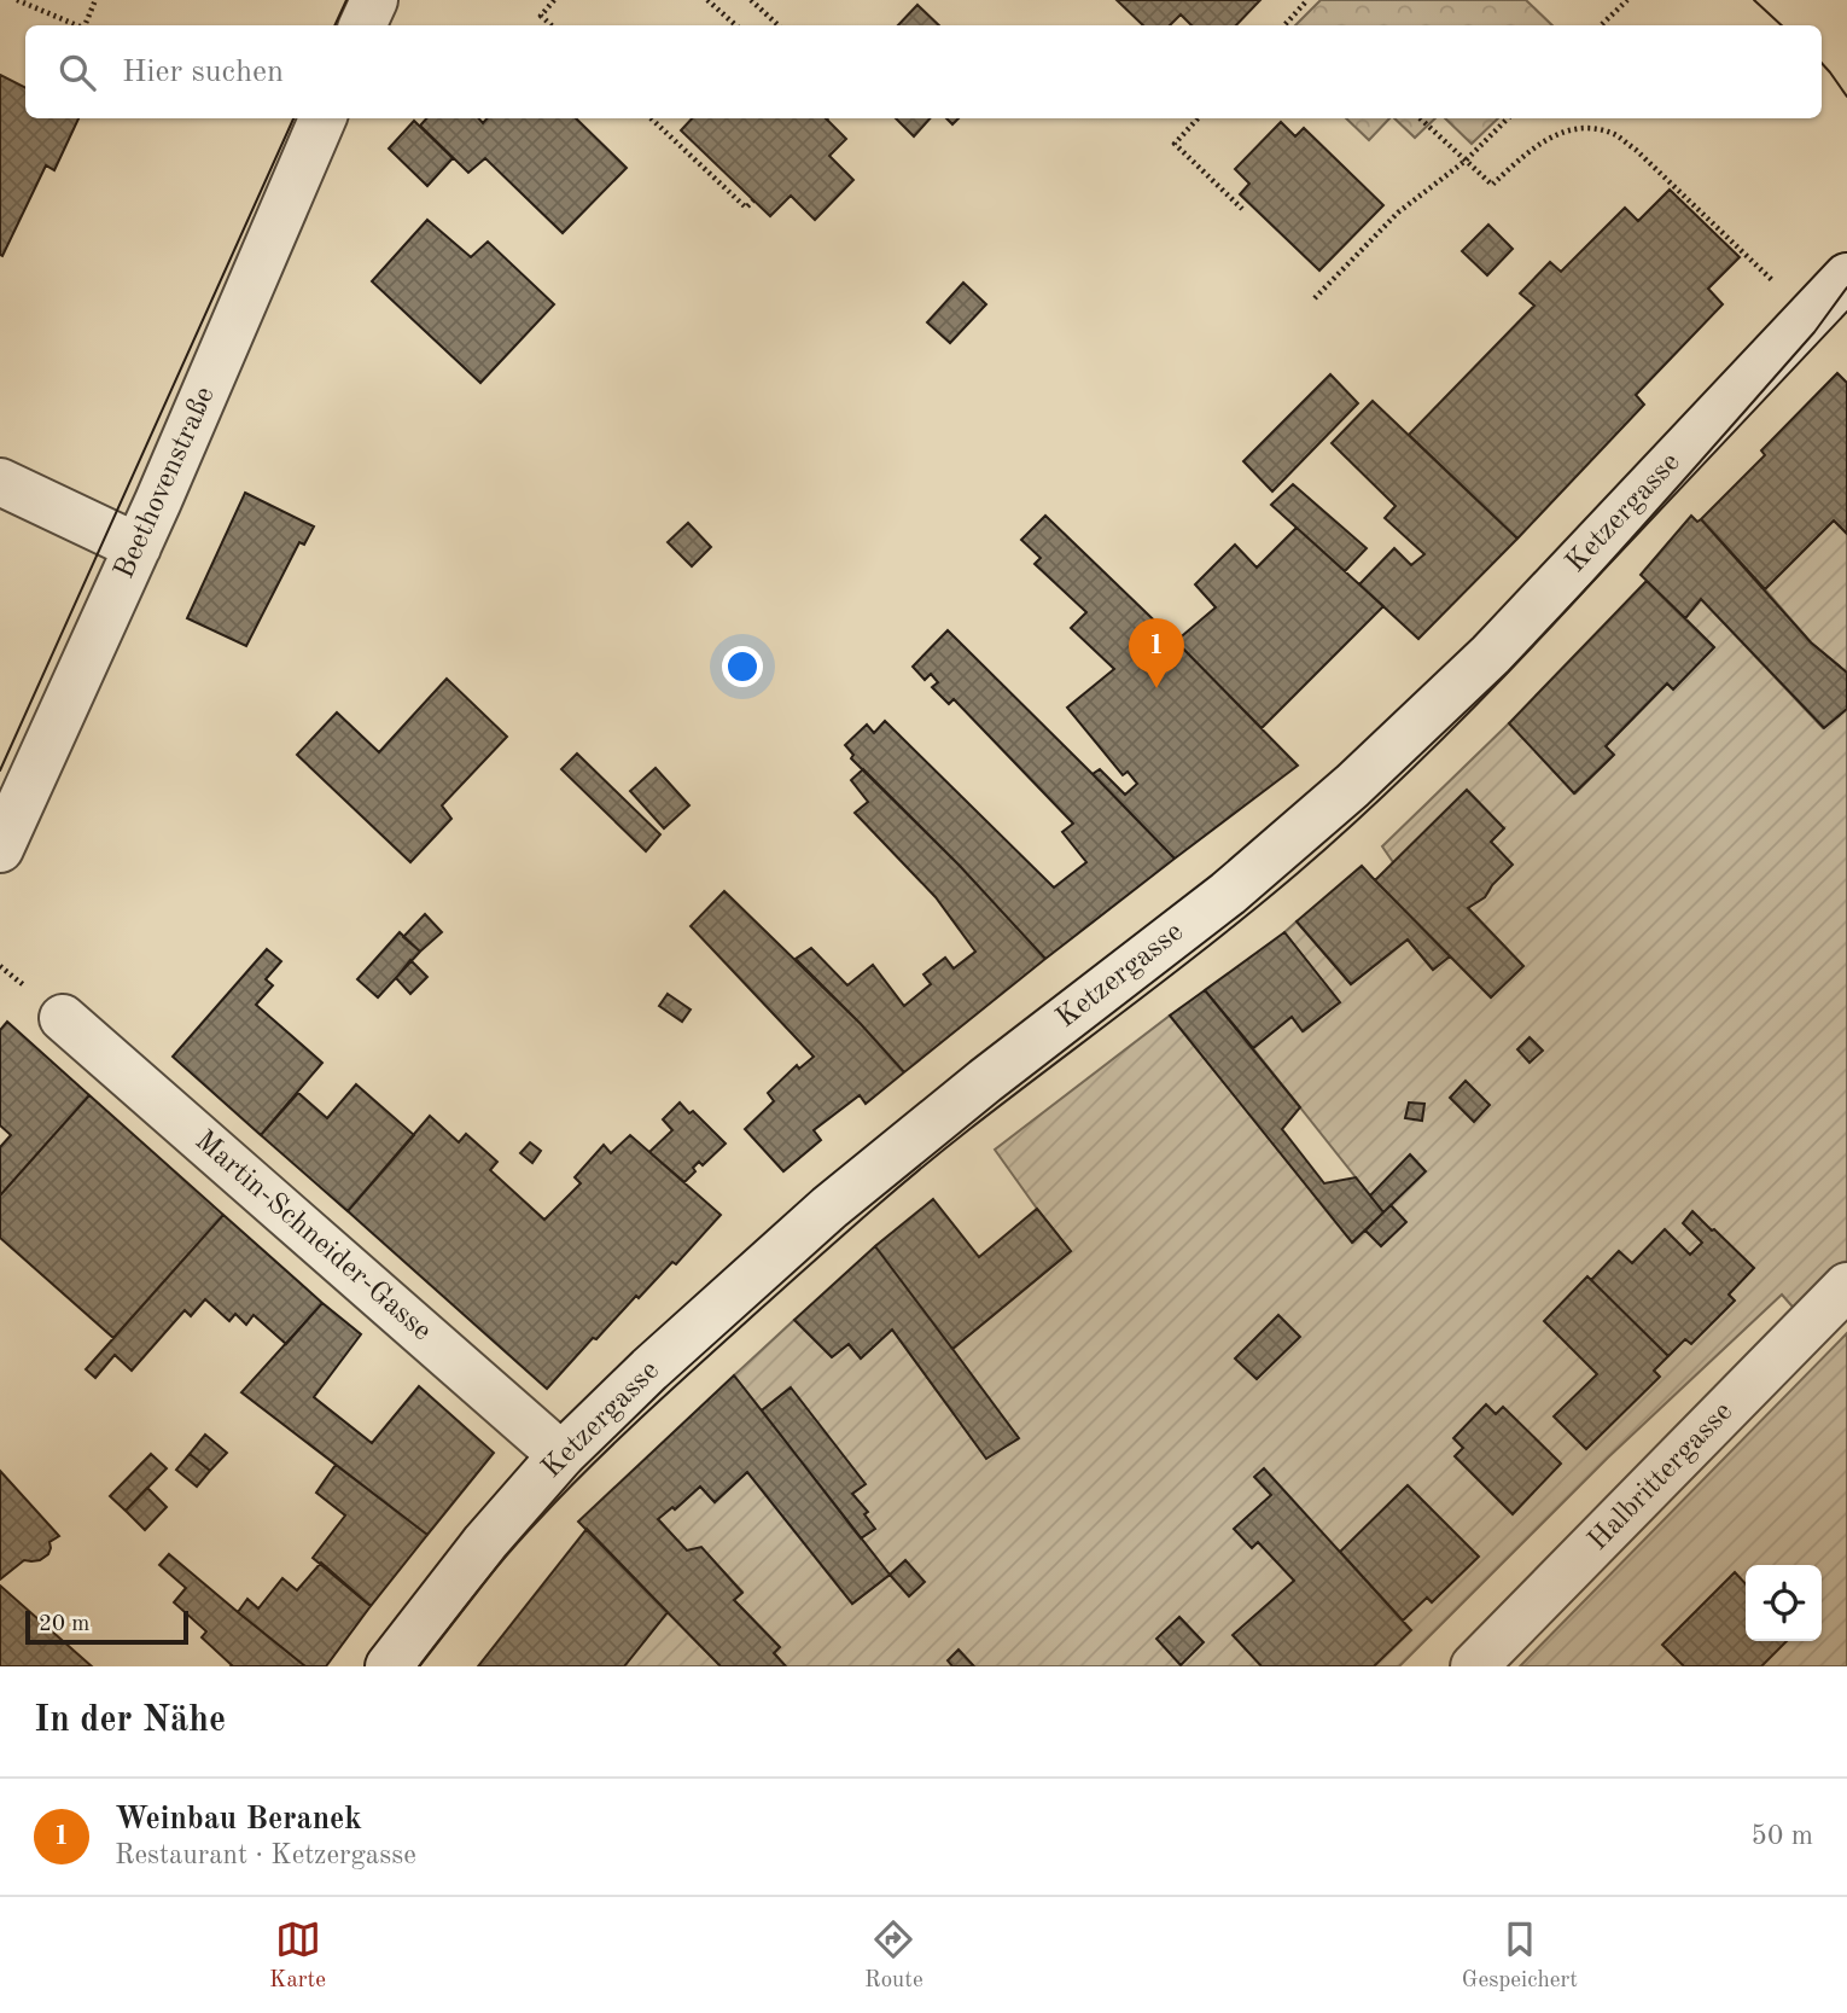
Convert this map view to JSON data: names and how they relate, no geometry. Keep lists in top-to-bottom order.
{
  "streets": {
    "street": [
      "Beethovenstraße",
      "Ketzergasse",
      "Martin-Schneider-Gasse",
      "Halbrittergasse"
    ]
  },
  "crossings": [
    ["Ketzergasse", "Martin-Schneider-Gasse"]
  ],
  "scale_bar": "20 m",
  "page": {
    "search": "Hier suchen",
    "pins": "1",
    "scale": "20 m",
    "heading": "In der Nähe",
    "list": [
      {
        "mark": "1",
        "name": "Weinbau Beranek",
        "note": "Restaurant · Ketzergasse",
        "value": "50 m"
      }
    ],
    "nav": ["Karte", "Route", "Gespeichert"]
  }
}
